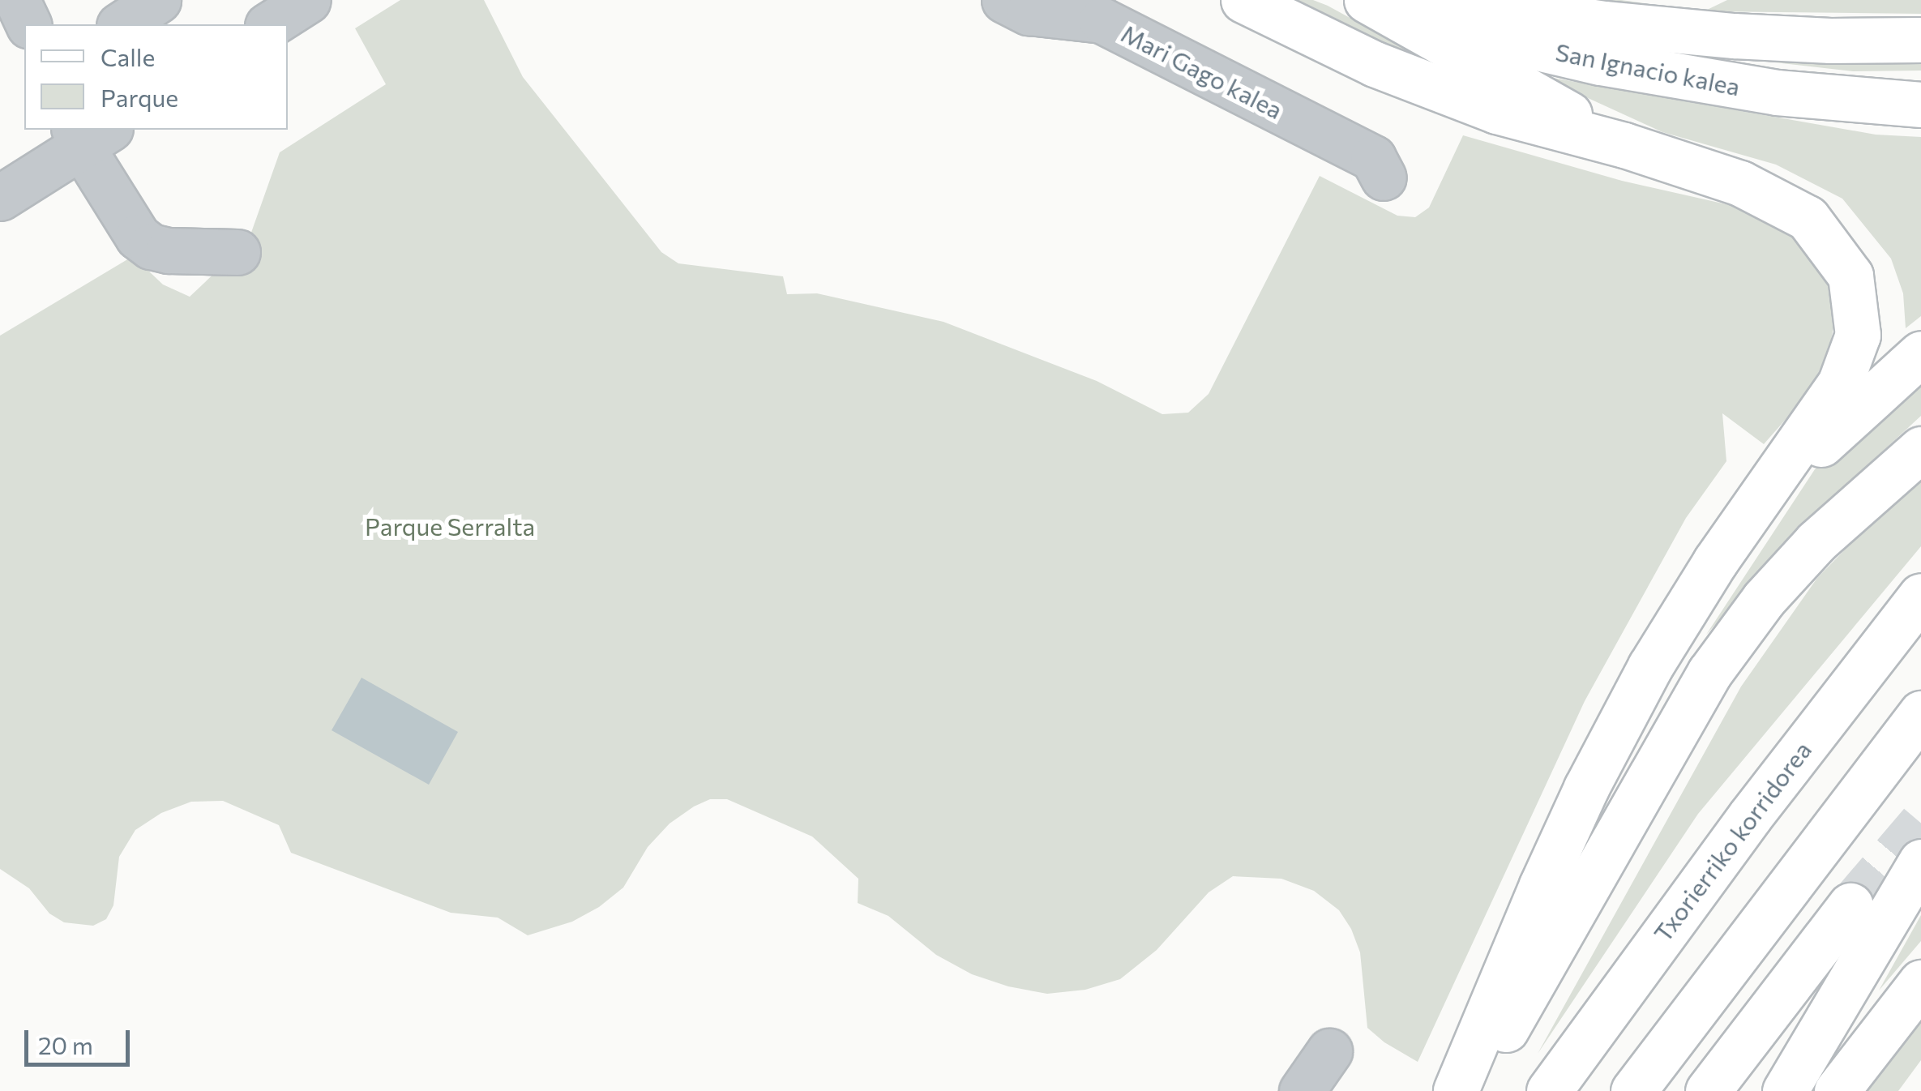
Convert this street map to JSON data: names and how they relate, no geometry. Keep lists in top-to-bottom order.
{
  "streets": {
    "main road": ["San Ignacio kalea", "Txorierriko korridorea"],
    "street": ["Mari Gago kalea"]
  },
  "parks": ["Parque Serralta"],
  "legend": ["Calle", "Parque"],
  "scale_bar": "20 m"
}
